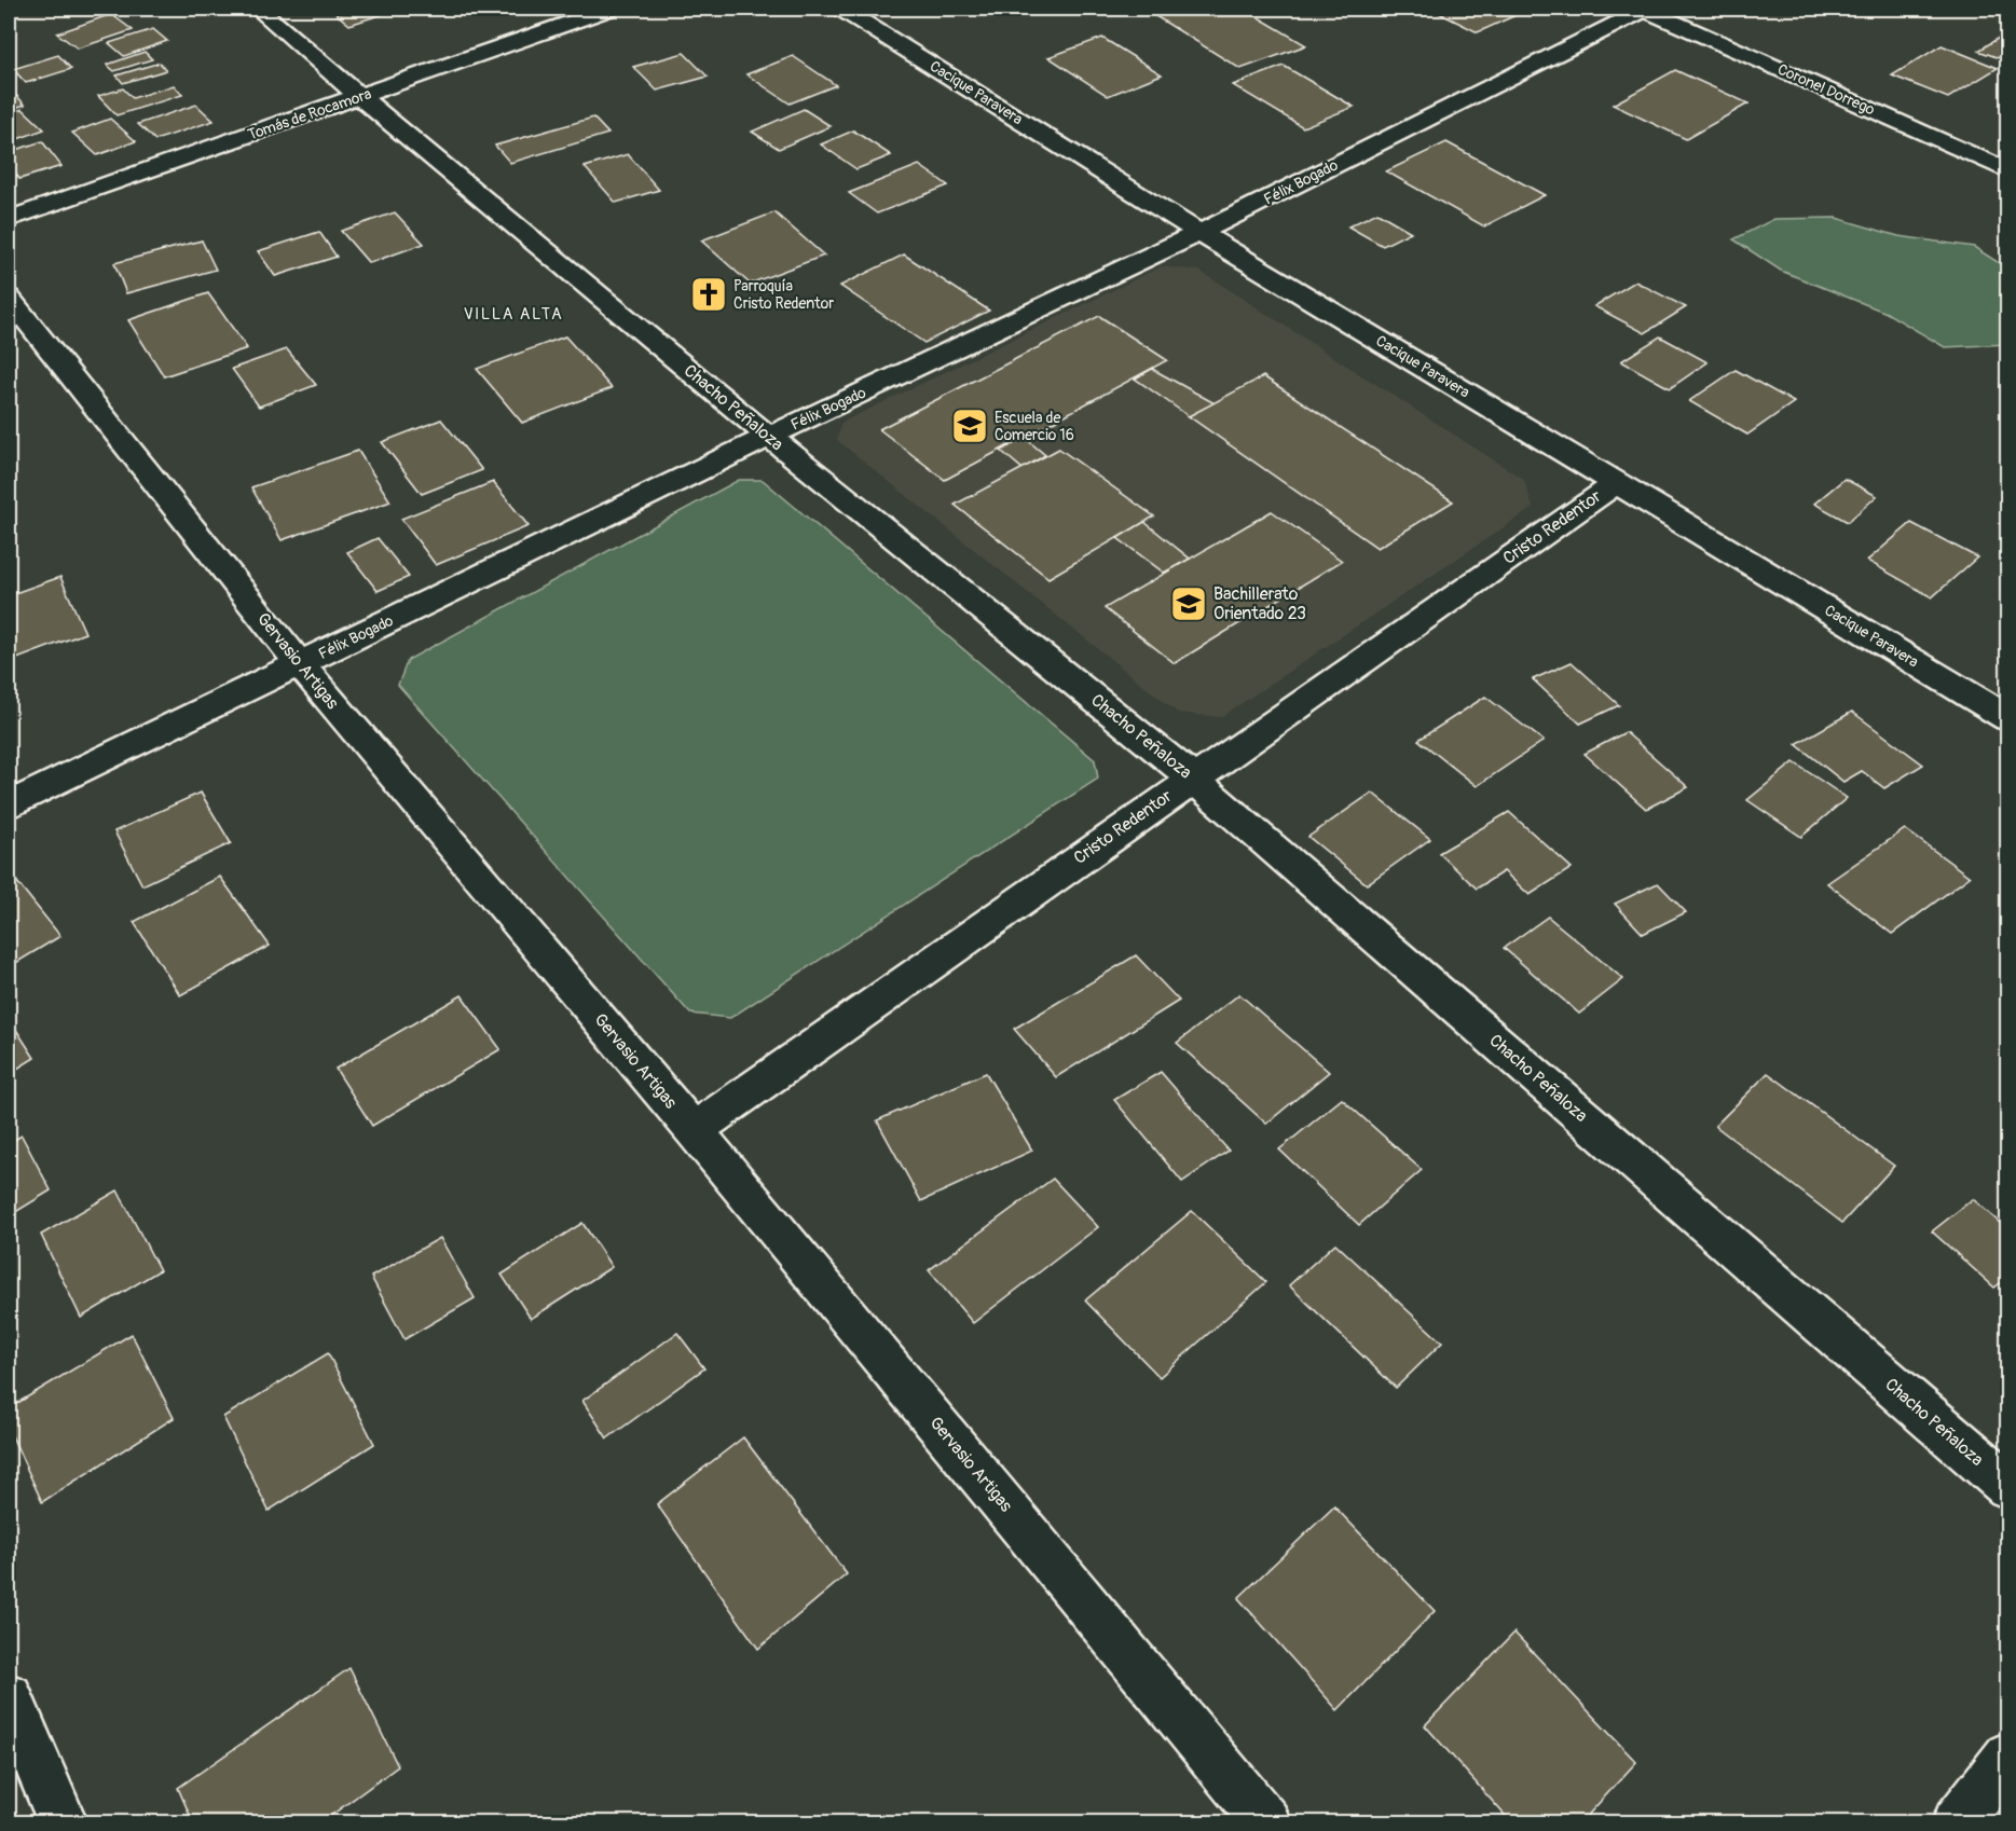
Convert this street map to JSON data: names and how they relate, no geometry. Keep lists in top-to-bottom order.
{
  "streets": {
    "street": [
      "Coronel Dorrego",
      "Cacique Paravera",
      "Tomás de Rocamora",
      "Félix Bogado",
      "Chacho Peñaloza",
      "Cristo Redentor",
      "Gervasio Artigas"
    ]
  },
  "crossings": [
    ["Coronel Dorrego", "Félix Bogado"],
    ["Cacique Paravera", "Félix Bogado"],
    ["Cacique Paravera", "Cristo Redentor"],
    ["Tomás de Rocamora", "Chacho Peñaloza"],
    ["Félix Bogado", "Chacho Peñaloza"],
    ["Félix Bogado", "Gervasio Artigas"],
    ["Chacho Peñaloza", "Cristo Redentor"],
    ["Cristo Redentor", "Gervasio Artigas"]
  ],
  "districts": ["VILLA ALTA"],
  "places": {
    "church": ["Parroquía Cristo Redentor"],
    "school or university": ["Escuela de Comercio 16", "Bachillerato Orientado 23"]
  }
}
